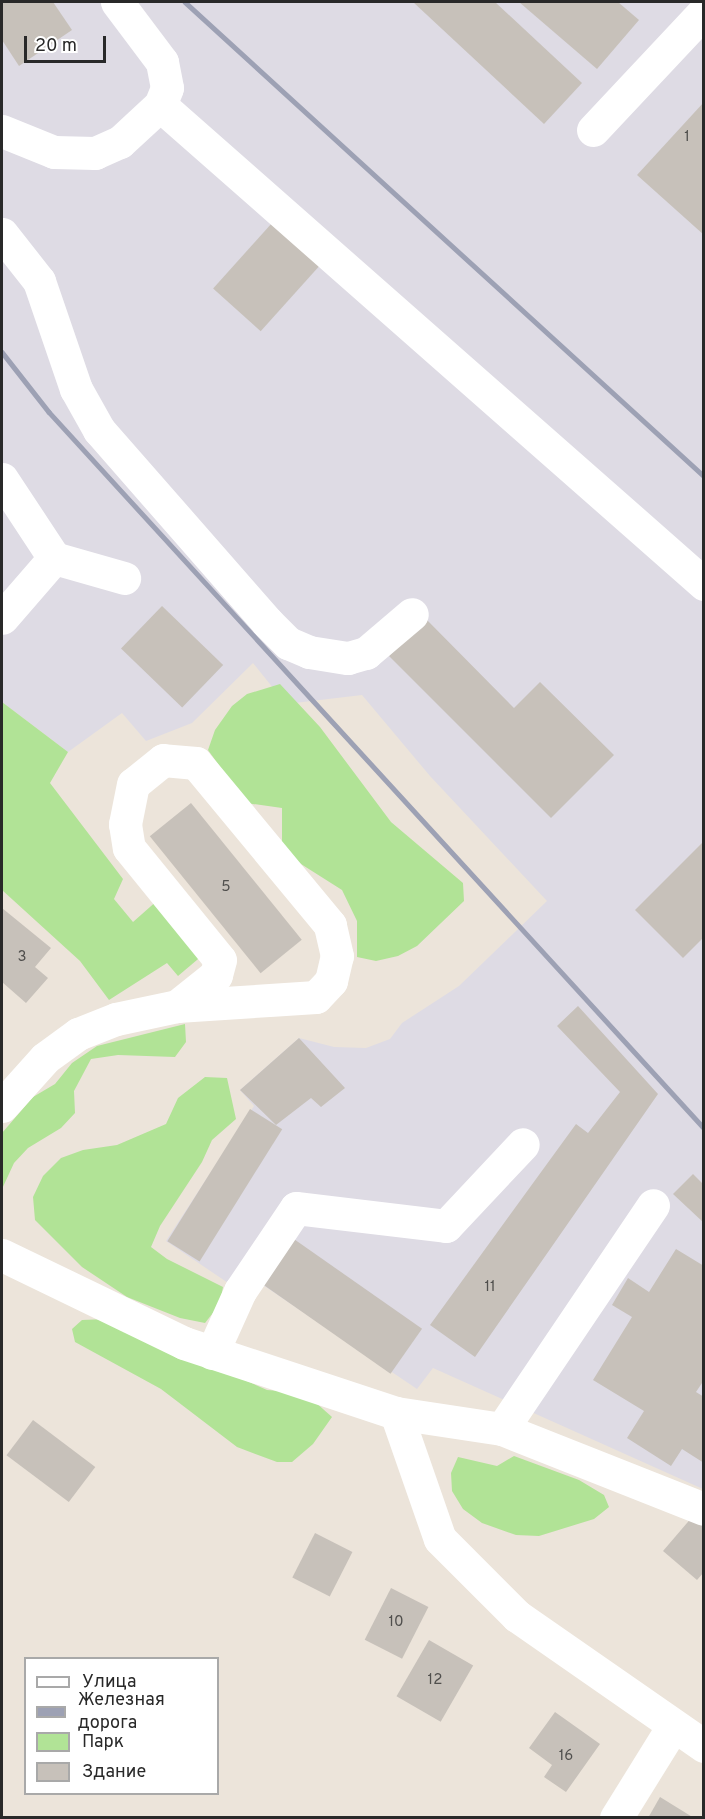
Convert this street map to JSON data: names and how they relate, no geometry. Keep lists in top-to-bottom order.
{
  "house_numbers": [
    "1",
    "5",
    "3",
    "11",
    "10",
    "12",
    "16"
  ],
  "legend": [
    "Улица",
    "Железная дорога",
    "Парк",
    "Здание"
  ],
  "scale_bar": "20 m"
}
